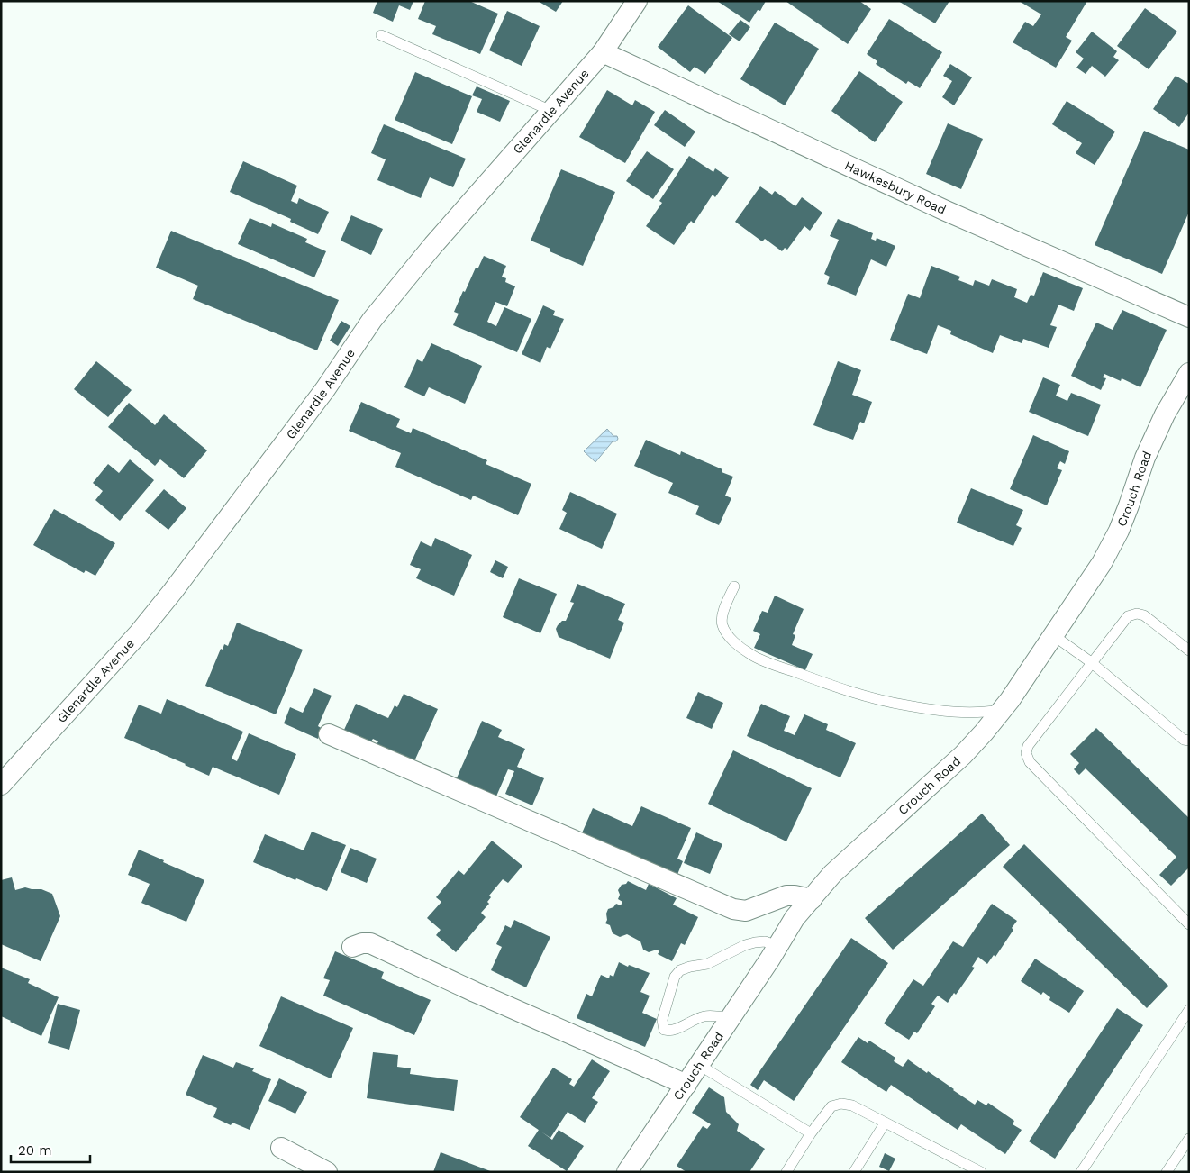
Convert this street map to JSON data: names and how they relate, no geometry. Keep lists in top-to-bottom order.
{
  "streets": {
    "street": ["Glenardle Avenue", "Hawkesbury Road", "Crouch Road"]
  },
  "crossings": [
    ["Glenardle Avenue", "Hawkesbury Road"]
  ],
  "scale_bar": "20 m"
}
